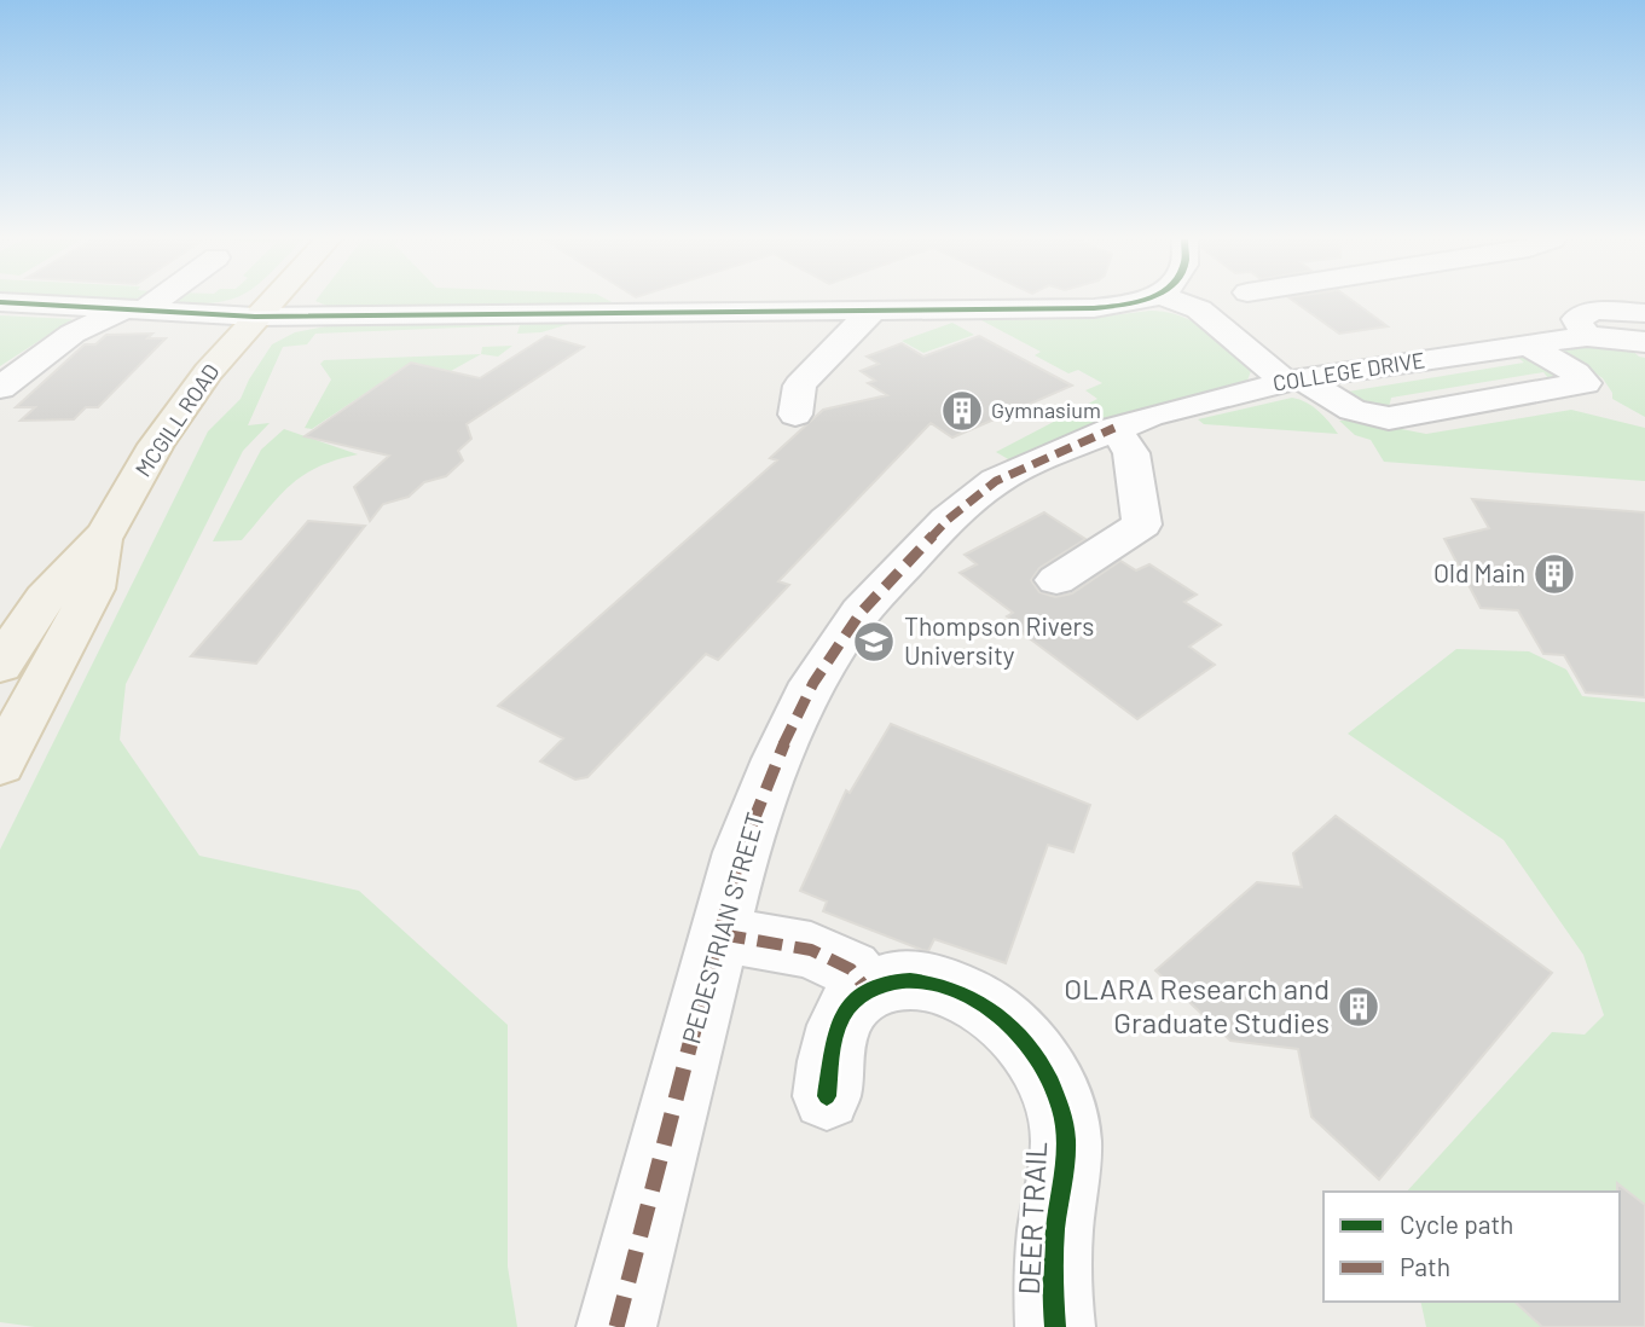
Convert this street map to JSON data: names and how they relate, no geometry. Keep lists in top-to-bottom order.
{
  "streets": {
    "main road": ["MCGILL ROAD"],
    "street": ["COLLEGE DRIVE", "PEDESTRIAN STREET", "DEER TRAIL"]
  },
  "crossings": [
    ["COLLEGE DRIVE", "PEDESTRIAN STREET"]
  ],
  "places": {
    "building": ["Gymnasium", "Old Main", "OLARA Research and Graduate Studies"],
    "school or university": ["Thompson Rivers University"]
  },
  "legend": ["Cycle path", "Path"]
}
